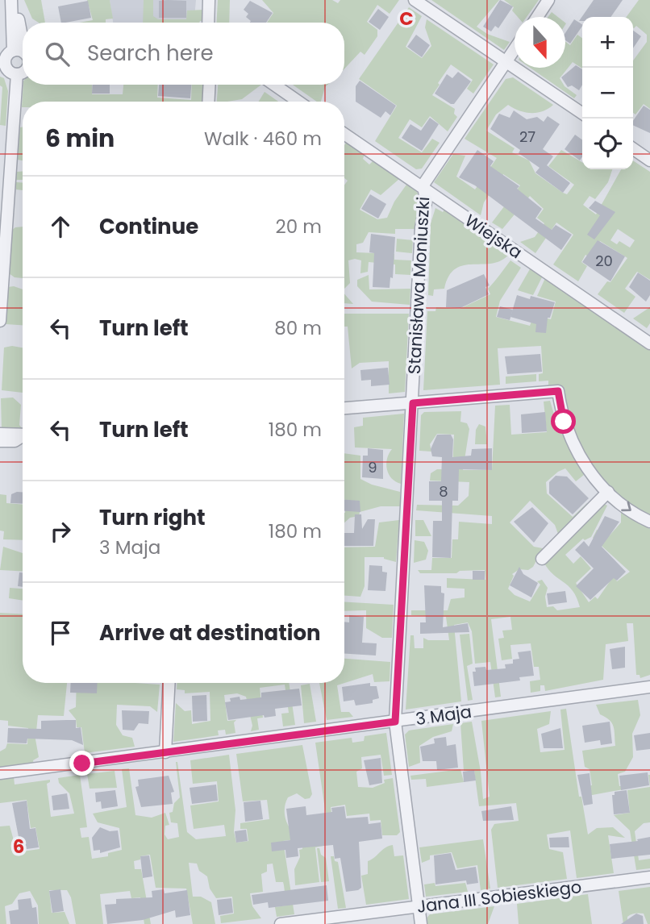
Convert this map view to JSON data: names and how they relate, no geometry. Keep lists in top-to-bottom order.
{
  "streets": {
    "street": [
      "Wiejska",
      "Stanisława Moniuszki",
      "3 Maja",
      "Jana III Sobieskiego"
    ]
  },
  "crossings": [
    ["Wiejska", "Stanisława Moniuszki"],
    ["Stanisława Moniuszki", "3 Maja"],
    ["Stanisława Moniuszki", "Jana III Sobieskiego"]
  ],
  "house_numbers": [
    "27",
    "20",
    "9",
    "8"
  ],
  "north": "bottom",
  "page": {
    "map_buttons": ["+", "−"],
    "search": "Search here",
    "heading": ["6 min", "Walk · 460 m"],
    "list": [
      ["Continue", "20 m"],
      ["Turn left", "80 m"],
      ["Turn left", "180 m"],
      ["Turn right", "3 Maja", "180 m"],
      "Arrive at destination"
    ]
  },
  "grid": {
    "columns": ["C"],
    "rows": ["6"]
  }
}
